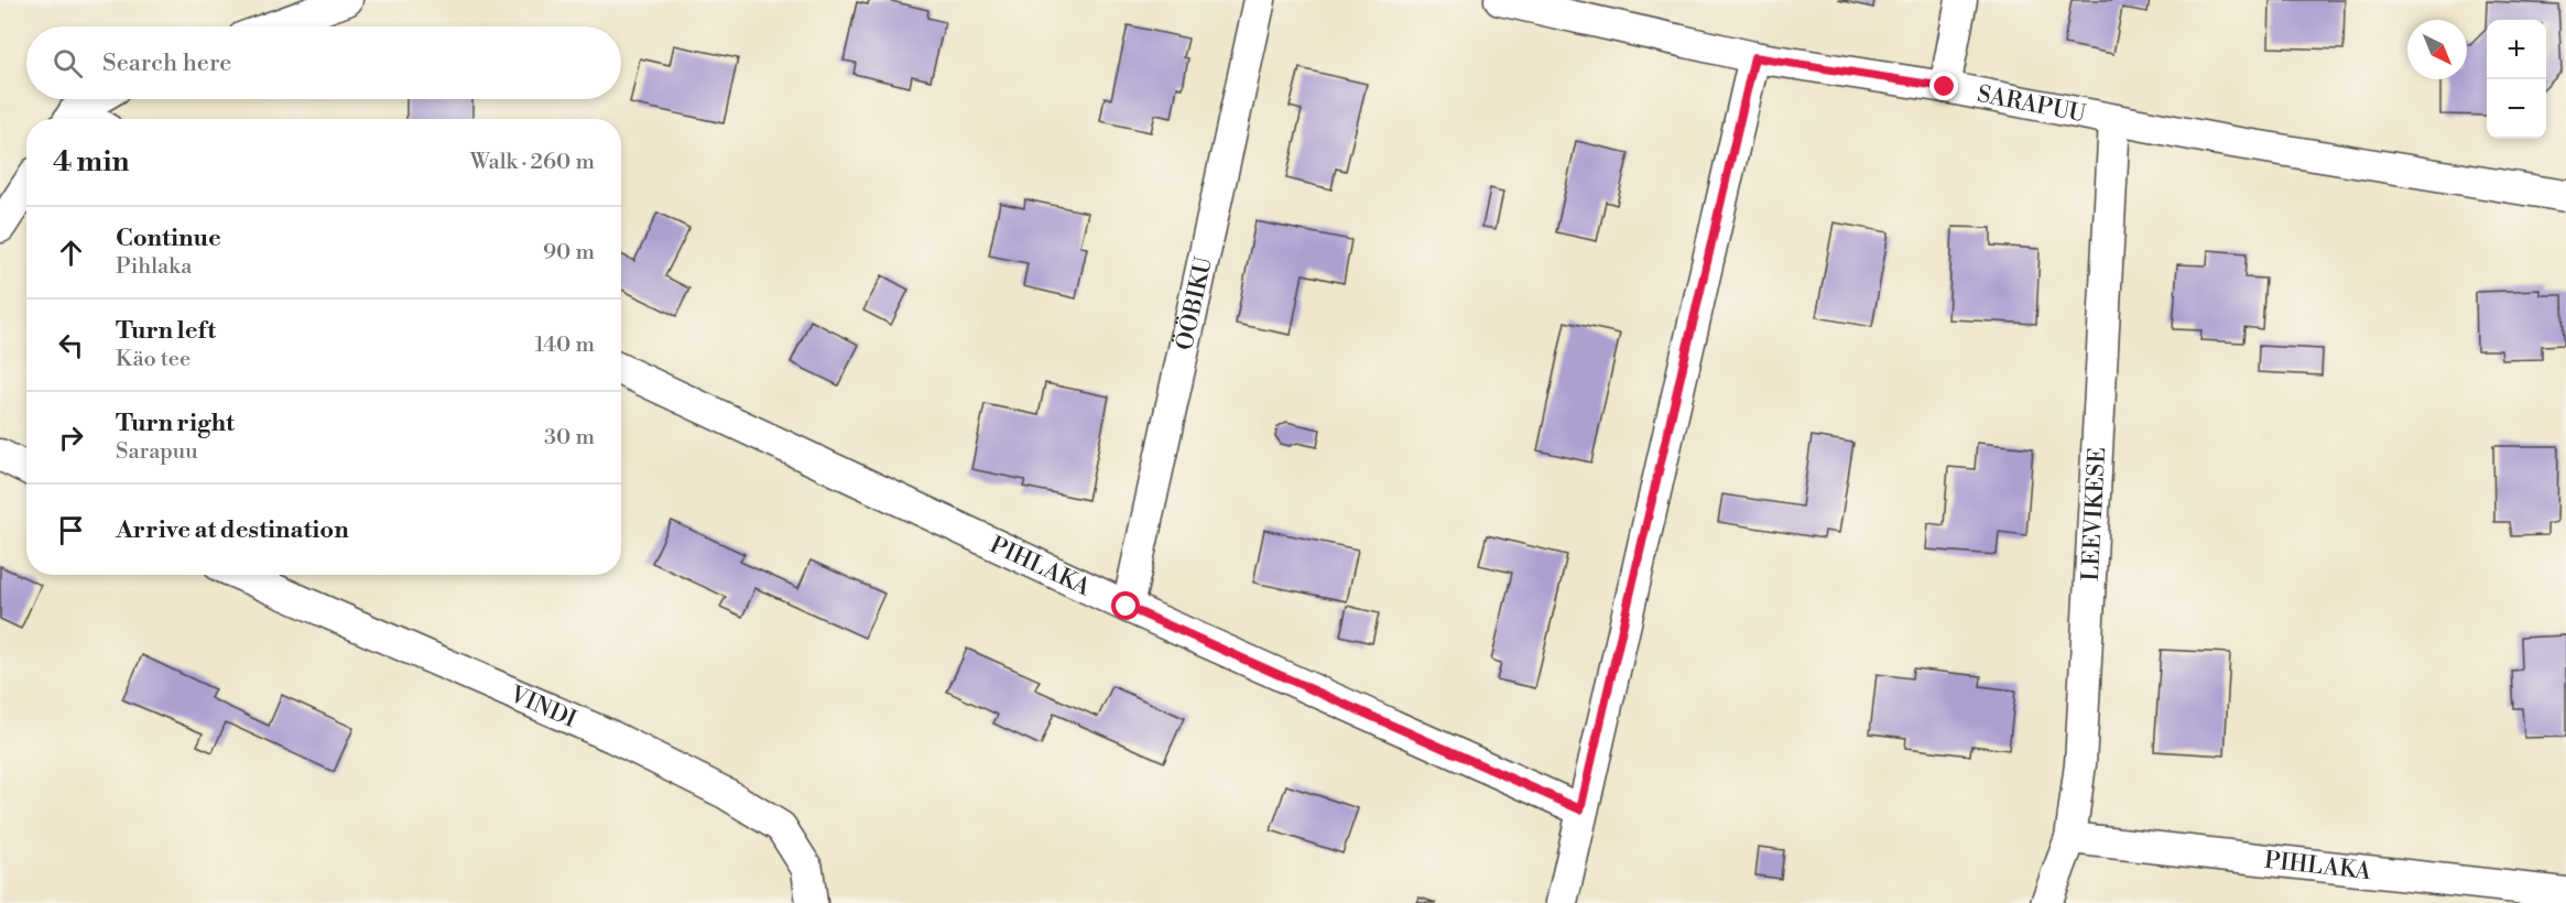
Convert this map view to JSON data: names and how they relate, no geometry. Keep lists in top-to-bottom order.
{
  "streets": {
    "street": [
      "SARAPUU",
      "ÖÖBIKU",
      "LEEVIKESE",
      "PIHLAKA",
      "VINDI"
    ]
  },
  "crossings": [
    ["SARAPUU", "LEEVIKESE"],
    ["ÖÖBIKU", "PIHLAKA"],
    ["LEEVIKESE", "PIHLAKA"]
  ],
  "north": "bottom right",
  "page": {
    "map_buttons": ["+", "−"],
    "search": "Search here",
    "heading": ["4 min", "Walk · 260 m"],
    "list": [
      ["Continue", "Pihlaka", "90 m"],
      ["Turn left", "Käo tee", "140 m"],
      ["Turn right", "Sarapuu", "30 m"],
      "Arrive at destination"
    ]
  }
}
